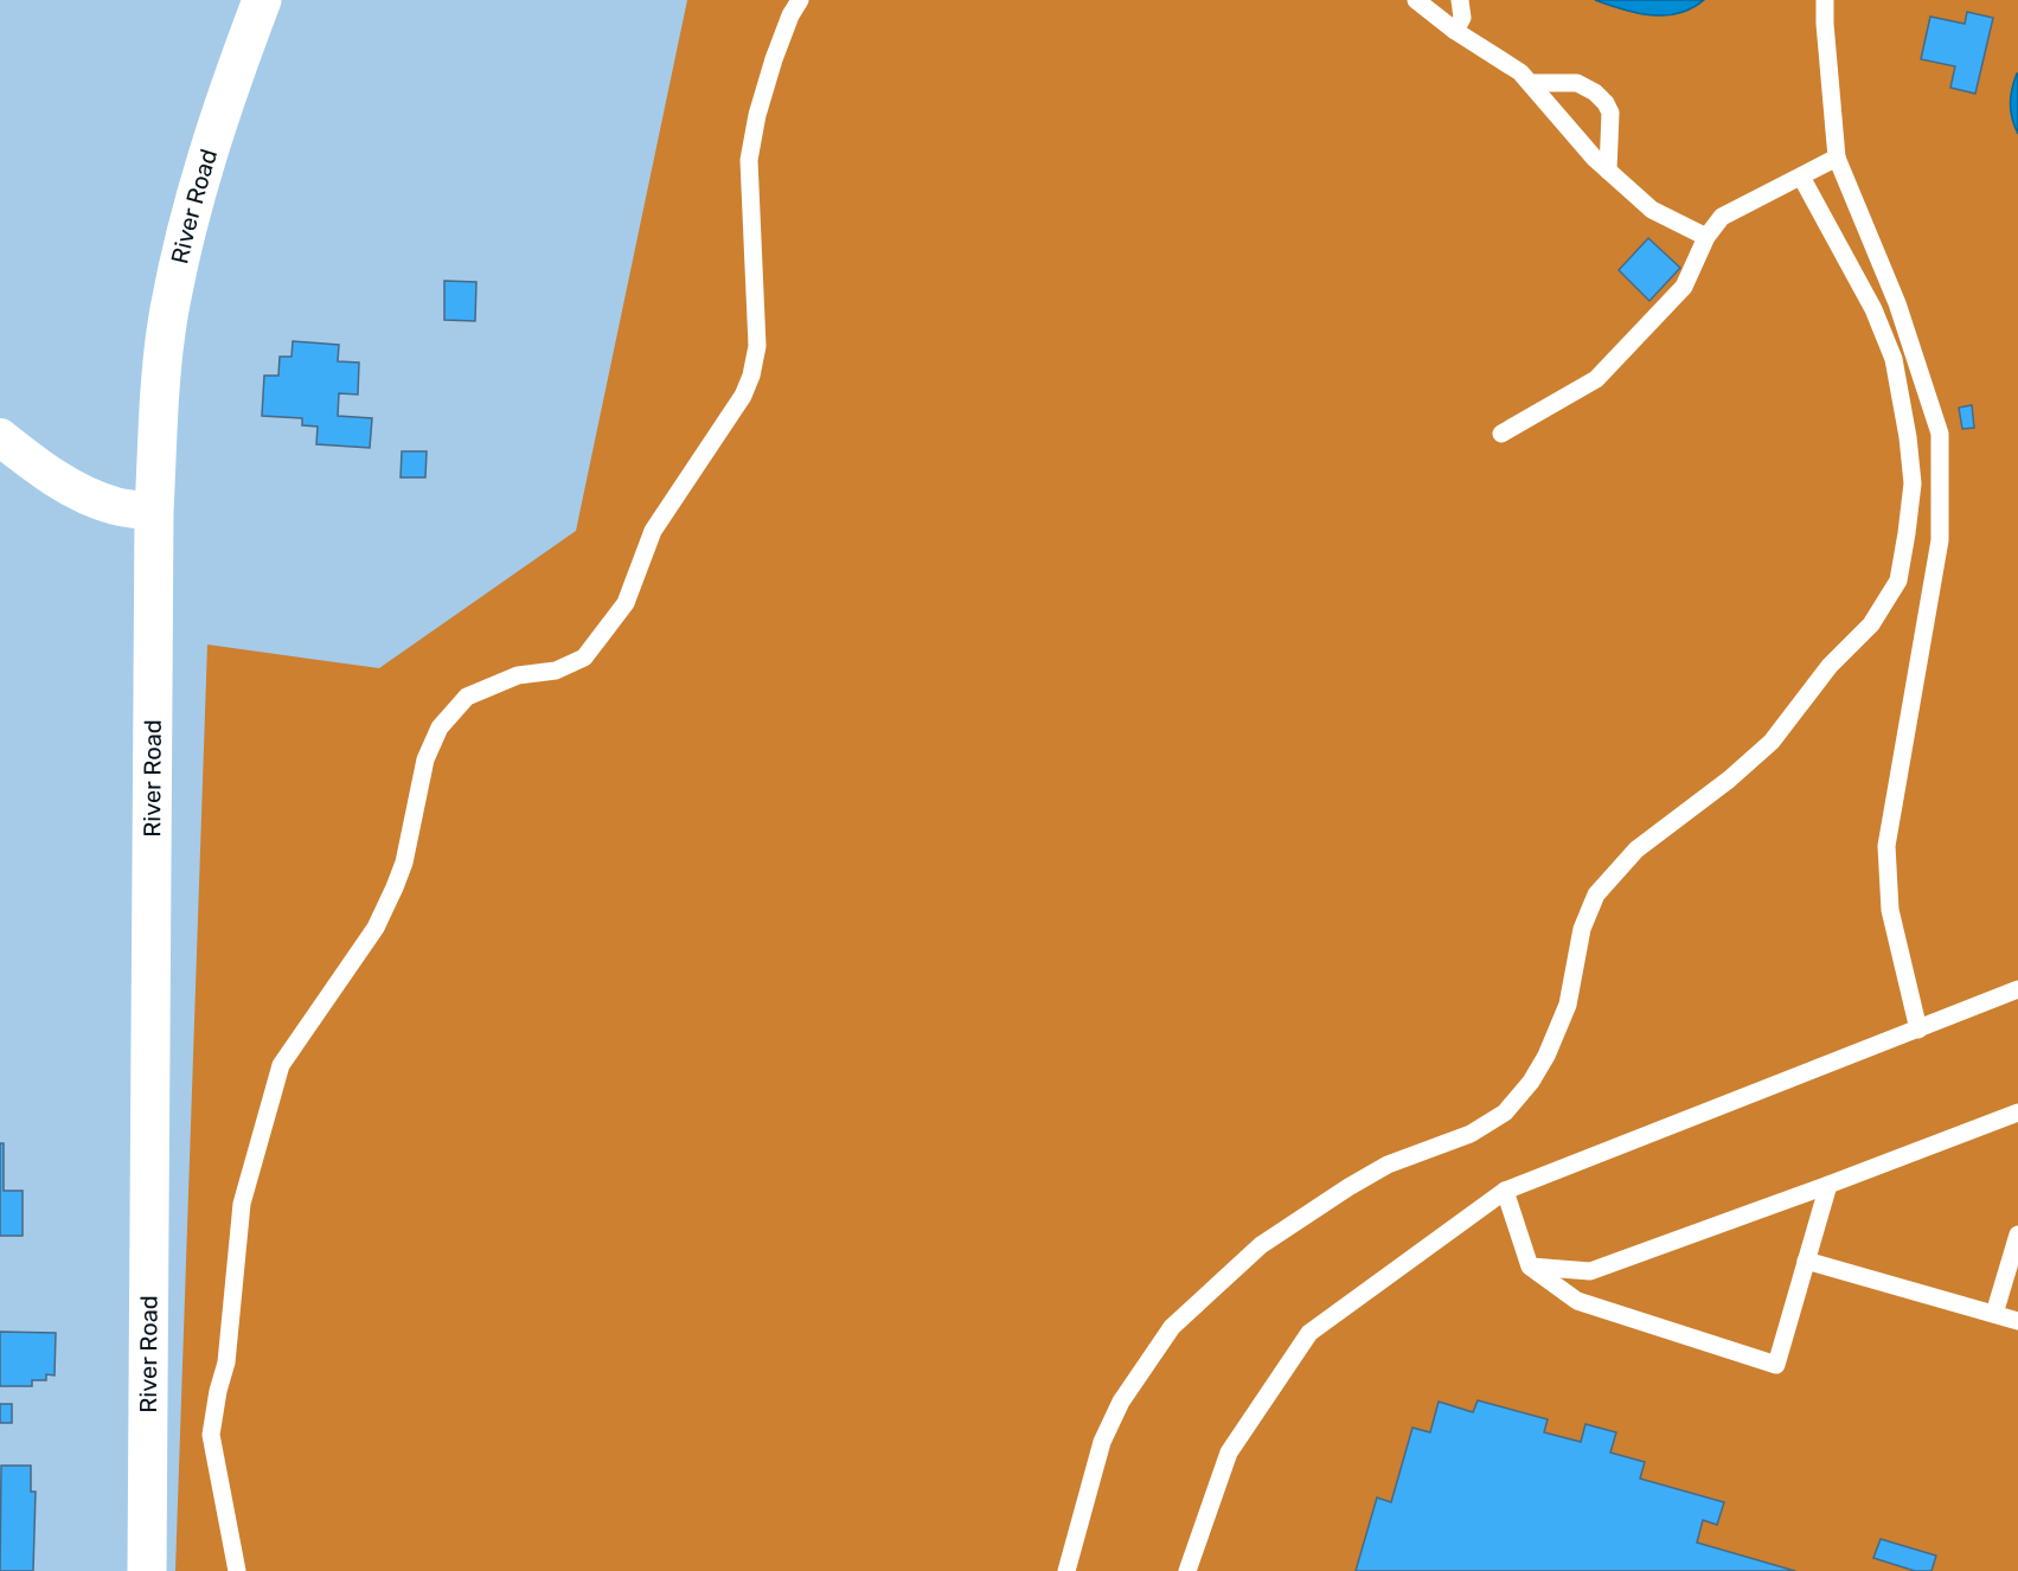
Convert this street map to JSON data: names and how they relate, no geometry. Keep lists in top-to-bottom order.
{
  "streets": {
    "main road": ["River Road"]
  }
}
